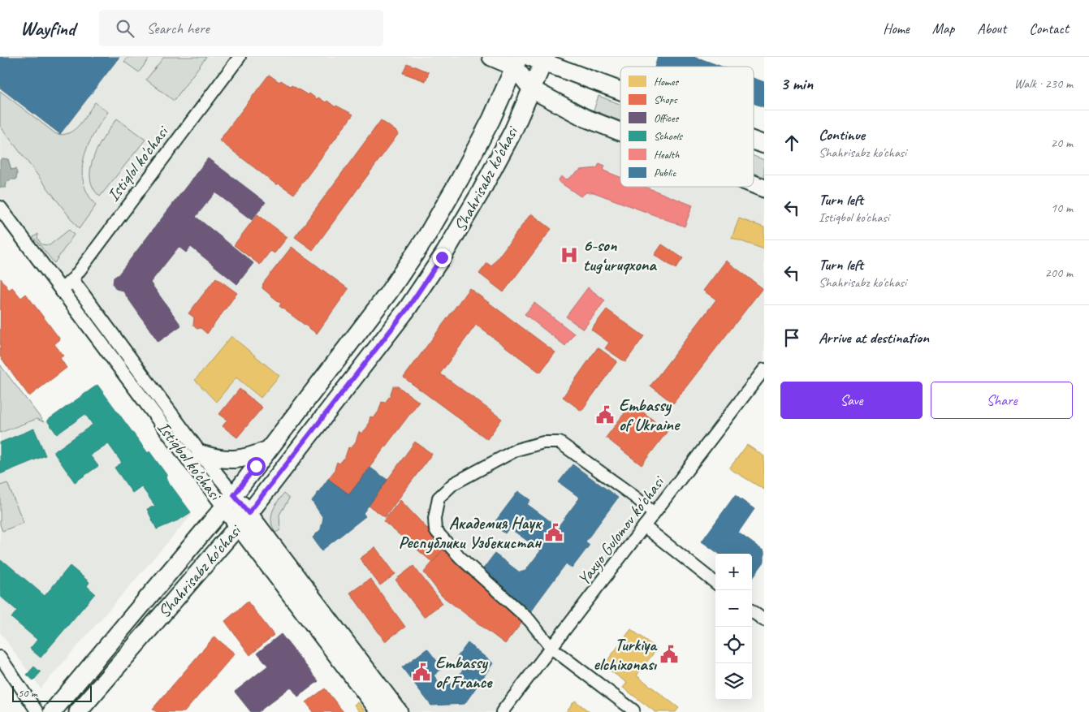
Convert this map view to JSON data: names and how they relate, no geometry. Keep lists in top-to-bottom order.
{
  "streets": {
    "main road": ["Shahrisabz ko'chasi", "Istiqbol ko'chasi"],
    "street": ["Istiqlol ko'chasi", "Yaxyo Gulomov ko'chasi"]
  },
  "crossings": [
    ["Istiqlol ko'chasi", "Istiqbol ko'chasi"],
    ["Shahrisabz ko'chasi", "Istiqbol ko'chasi"]
  ],
  "places": {
    "hospital": ["6-son tug‘uruqxona"],
    "public building": [
      "Embassy of Ukraine",
      "Академия Наук Республики Узбекистан",
      "Turkiya elchixonası",
      "Embassy of France"
    ]
  },
  "legend": [
    "Homes",
    "Shops",
    "Offices",
    "Schools",
    "Health",
    "Public"
  ],
  "scale_bar": "50 m",
  "page": {
    "header": "Wayfind",
    "search": "Search here",
    "nav": [
      "Home",
      "Map",
      "About",
      "Contact"
    ],
    "heading": ["3 min", "Walk · 230 m"],
    "list": [
      ["Continue", "Shahrisabz ko'chasi", "20 m"],
      ["Turn left", "Istiqbol ko'chasi", "10 m"],
      ["Turn left", "Shahrisabz ko'chasi", "200 m"],
      "Arrive at destination"
    ],
    "buttons": ["Save", "Share"],
    "map_buttons": ["+", "−"],
    "scale": "50 m"
  }
}
